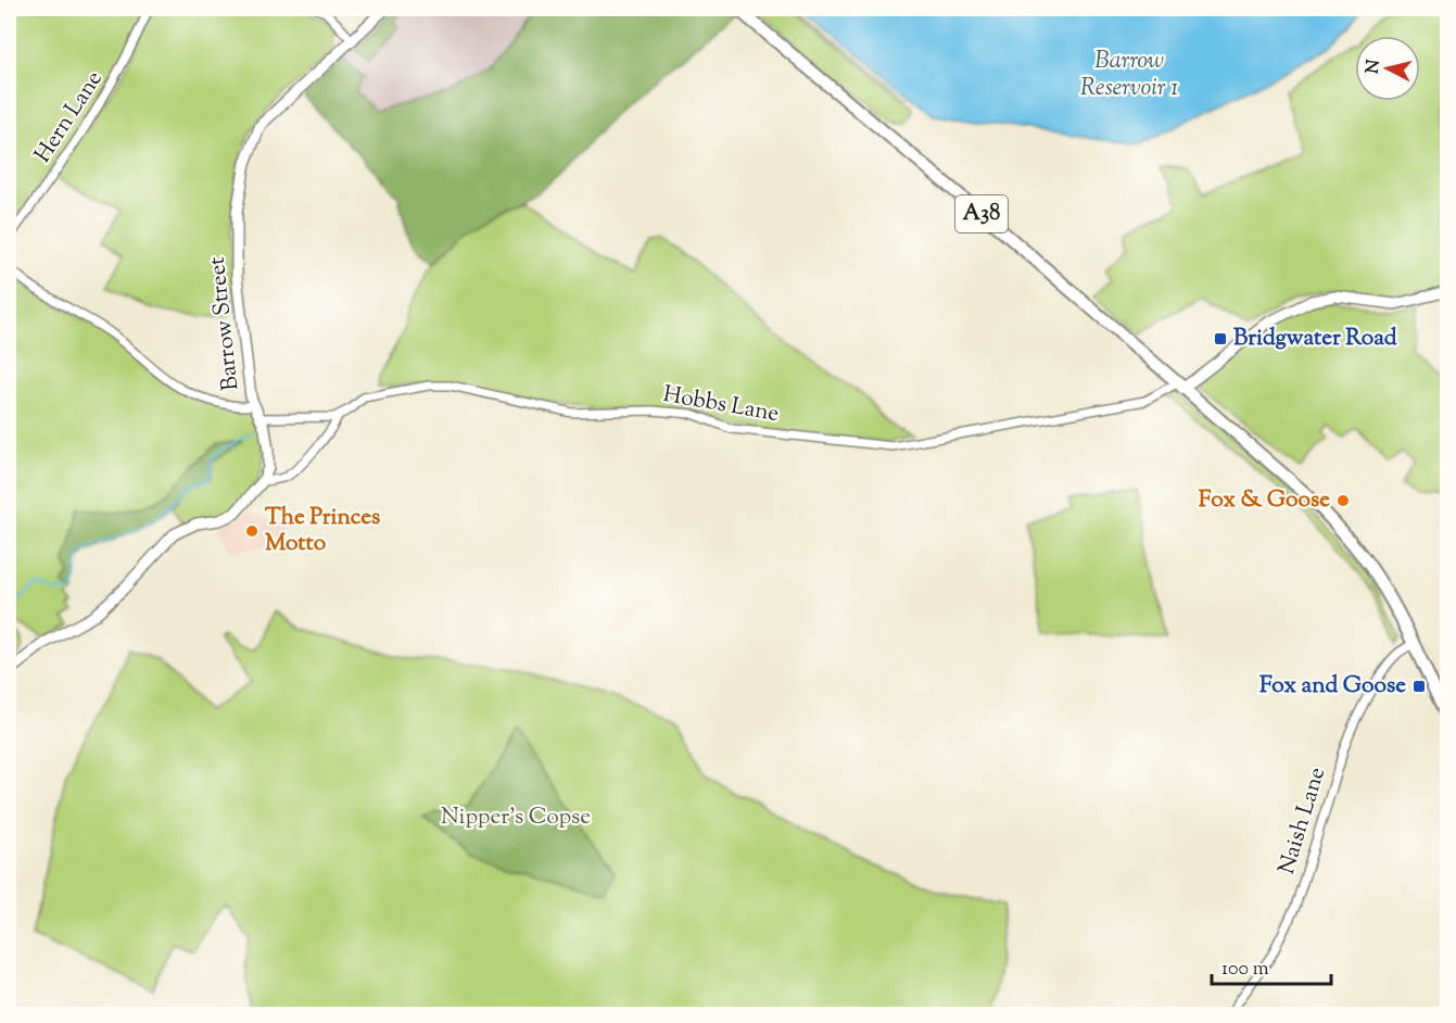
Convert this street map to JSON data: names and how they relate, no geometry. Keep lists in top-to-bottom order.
{
  "streets": {
    "highway": ["A38"],
    "main road": ["Barrow Street"],
    "street": ["Hern Lane", "Hobbs Lane", "Naish Lane"]
  },
  "crossings": [
    ["A38", "Hobbs Lane"],
    ["A38", "Naish Lane"]
  ],
  "water": ["Barrow Reservoir 1"],
  "parks": ["Nipper's Copse"],
  "places": {
    "transit": ["Bridgwater Road", "Fox and Goose"],
    "other": ["Fox & Goose", "The Princes Motto"]
  },
  "scale_bar": "100 m",
  "north": "left"
}
